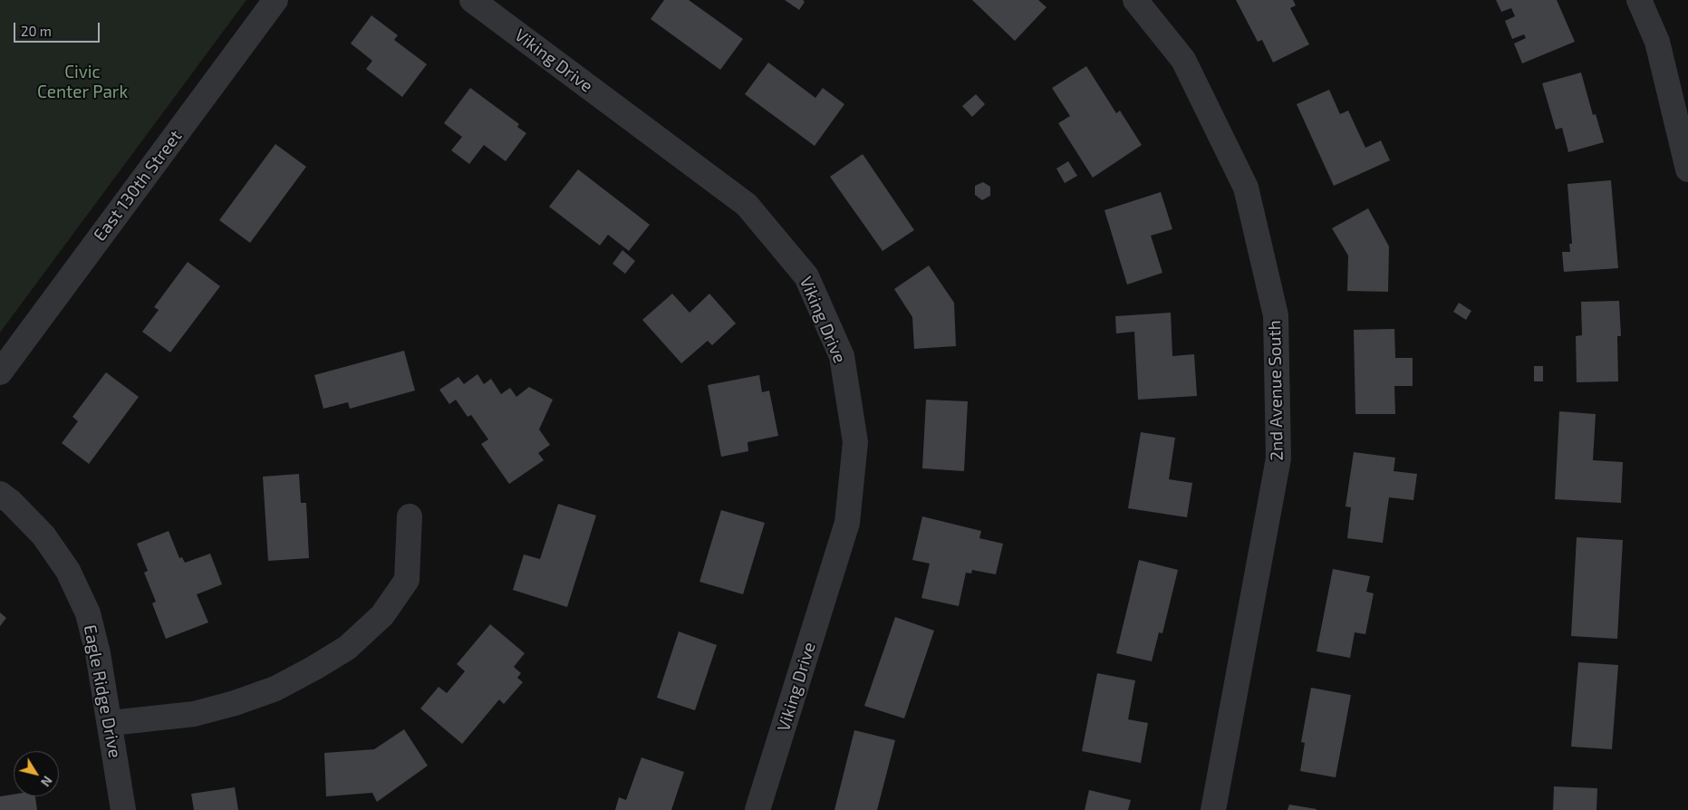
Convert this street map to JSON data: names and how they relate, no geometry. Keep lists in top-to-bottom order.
{
  "streets": {
    "street": [
      "Viking Drive",
      "East 130th Street",
      "2nd Avenue South",
      "Eagle Ridge Drive"
    ]
  },
  "parks": ["Civic Center Park"],
  "scale_bar": "20 m",
  "north": "bottom right"
}
